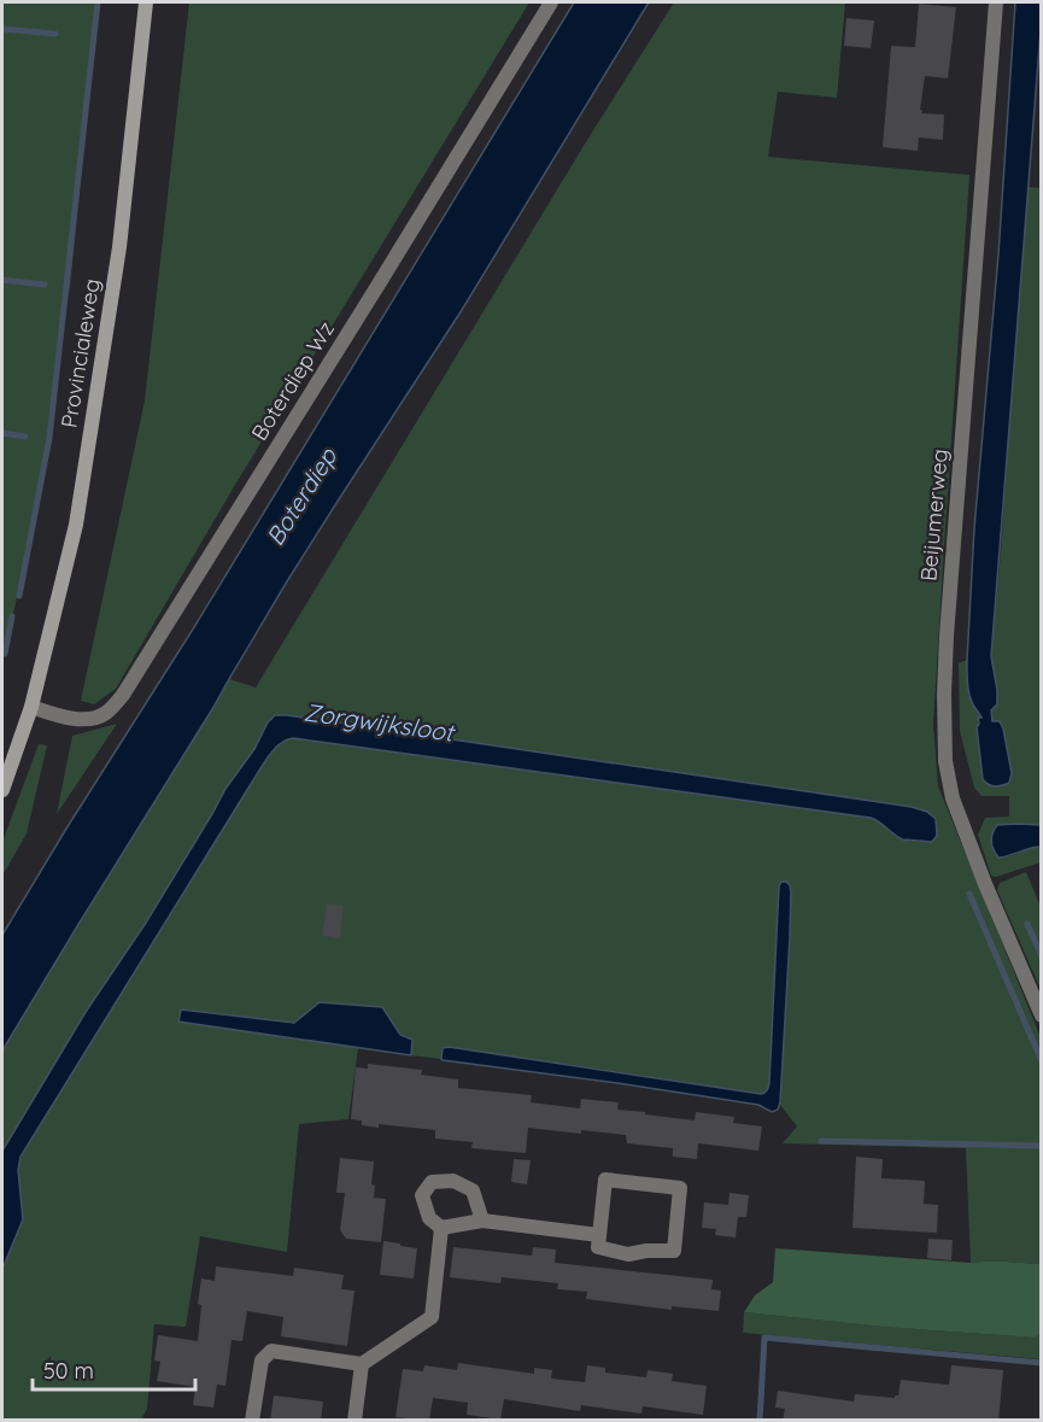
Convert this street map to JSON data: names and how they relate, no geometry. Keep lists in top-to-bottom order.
{
  "streets": {
    "main road": ["Provincialeweg"],
    "street": ["Boterdiep Wz", "Beijumerweg"]
  },
  "crossings": [
    ["Provincialeweg", "Boterdiep Wz"]
  ],
  "water": ["Boterdiep", "Zorgwijksloot"],
  "scale_bar": "50 m"
}
